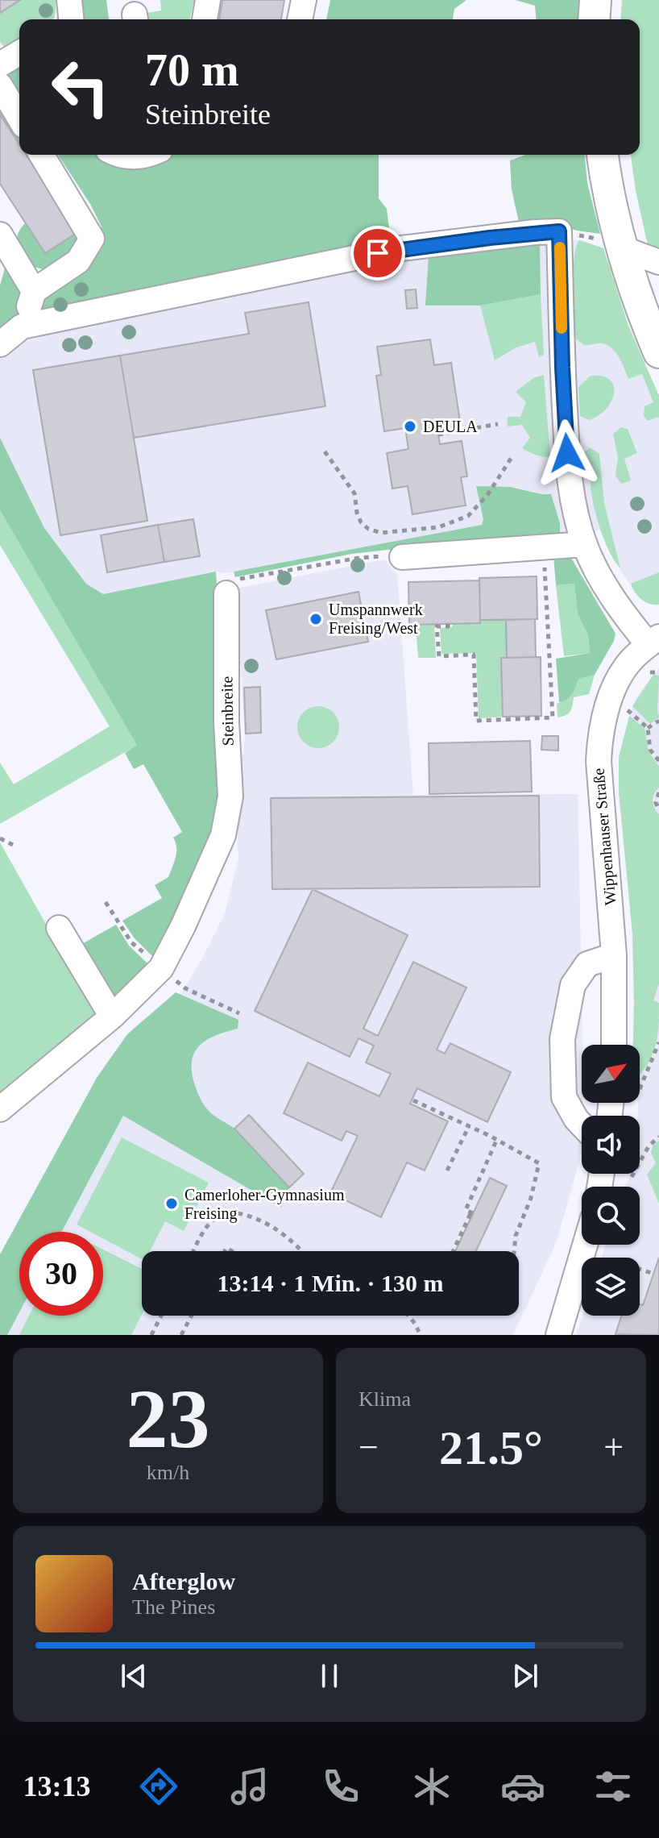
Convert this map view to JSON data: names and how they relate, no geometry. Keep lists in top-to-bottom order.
{
  "streets": {
    "street": ["Steinbreite", "Wippenhauser Straße"]
  },
  "places": ["DEULA", "Umspannwerk Freising/West", "Camerloher-Gymnasium Freising"],
  "north": "top right",
  "page": {
    "turn": ["70 m", "Steinbreite"],
    "limit": "30",
    "trip": "13:14 · 1 Min. · 130 m",
    "tile": [
      ["23", "km/h"],
      "Klima"
    ],
    "heat": ["−", "21.5°", "+"],
    "song": ["Afterglow", "The Pines"],
    "tabs": "13:13"
  }
}
